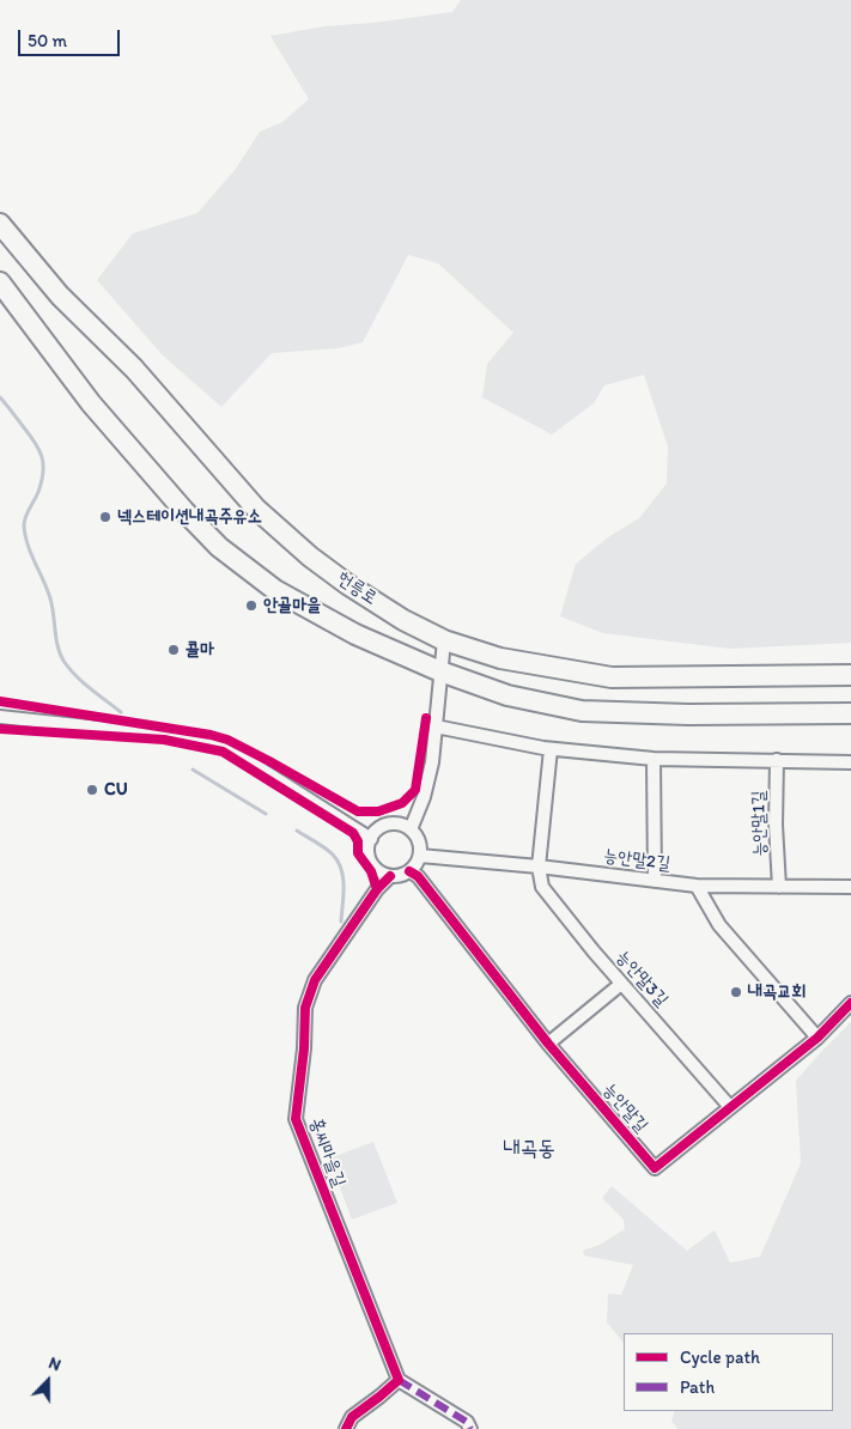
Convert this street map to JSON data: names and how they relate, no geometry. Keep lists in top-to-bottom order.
{
  "streets": {
    "main road": ["헌릉로"],
    "street": [
      "능안말1길",
      "능안말2길",
      "능안말3길",
      "능안말길",
      "홍씨마을길"
    ]
  },
  "crossings": [
    ["능안말1길", "능안말2길"],
    ["능안말2길", "능안말3길"],
    ["능안말2길", "능안말길"],
    ["능안말2길", "홍씨마을길"],
    ["능안말3길", "능안말길"],
    ["능안말길", "홍씨마을길"]
  ],
  "districts": ["내곡동"],
  "places": [
    "넥스테이션내곡주유소",
    "안골마을",
    "콜마",
    "CU",
    "내곡교회"
  ],
  "legend": ["Cycle path", "Path"],
  "scale_bar": "50 m",
  "north": "top"
}
